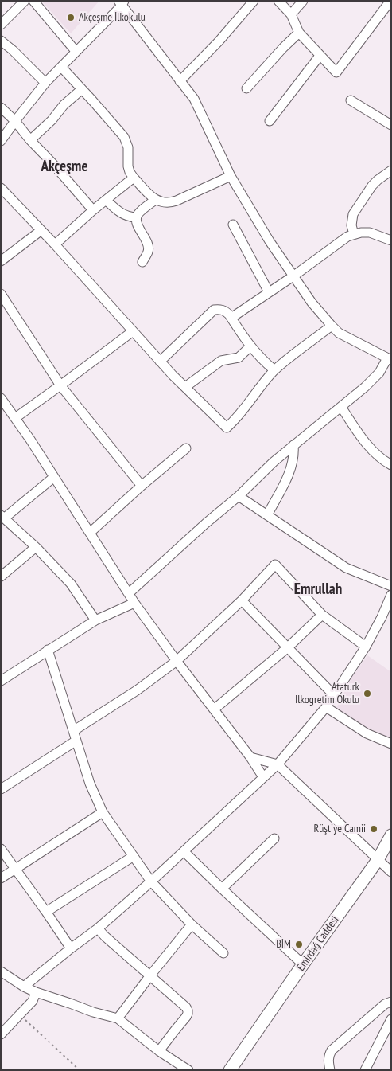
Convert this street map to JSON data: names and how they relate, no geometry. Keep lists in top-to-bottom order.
{
  "streets": {
    "main road": ["Emirdağ Caddesi"]
  },
  "districts": ["Akçeşme", "Emrullah"],
  "places": [
    "Akçeşme İlkokulu",
    "Ataturk Ilkogretim Okulu",
    "Rüştiye Camii",
    "BİM"
  ]
}
